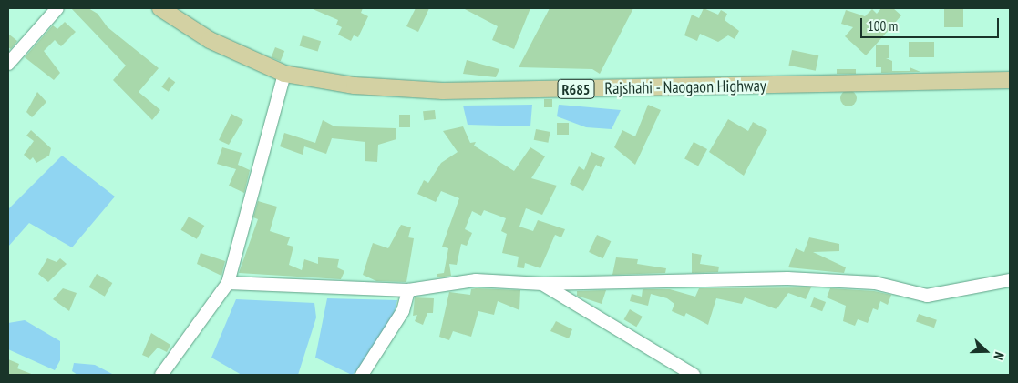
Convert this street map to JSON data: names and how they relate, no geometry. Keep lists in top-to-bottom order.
{
  "streets": {
    "main road": ["Rajshahi - Naogaon Highway", "R685"]
  },
  "scale_bar": "100 m",
  "north": "right"
}
